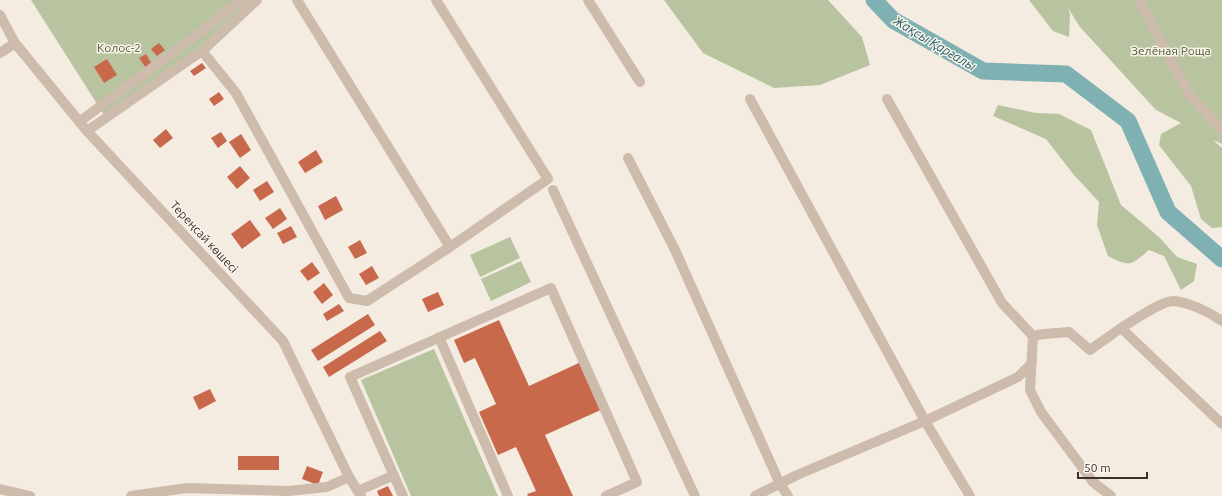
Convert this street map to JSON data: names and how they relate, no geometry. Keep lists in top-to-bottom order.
{
  "streets": {
    "street": ["Тереңсай көшесі"]
  },
  "water": ["Жақсы Қарғалы"],
  "parks": ["Колос-2", "Зелёная Роща"],
  "scale_bar": "50 m"
}
